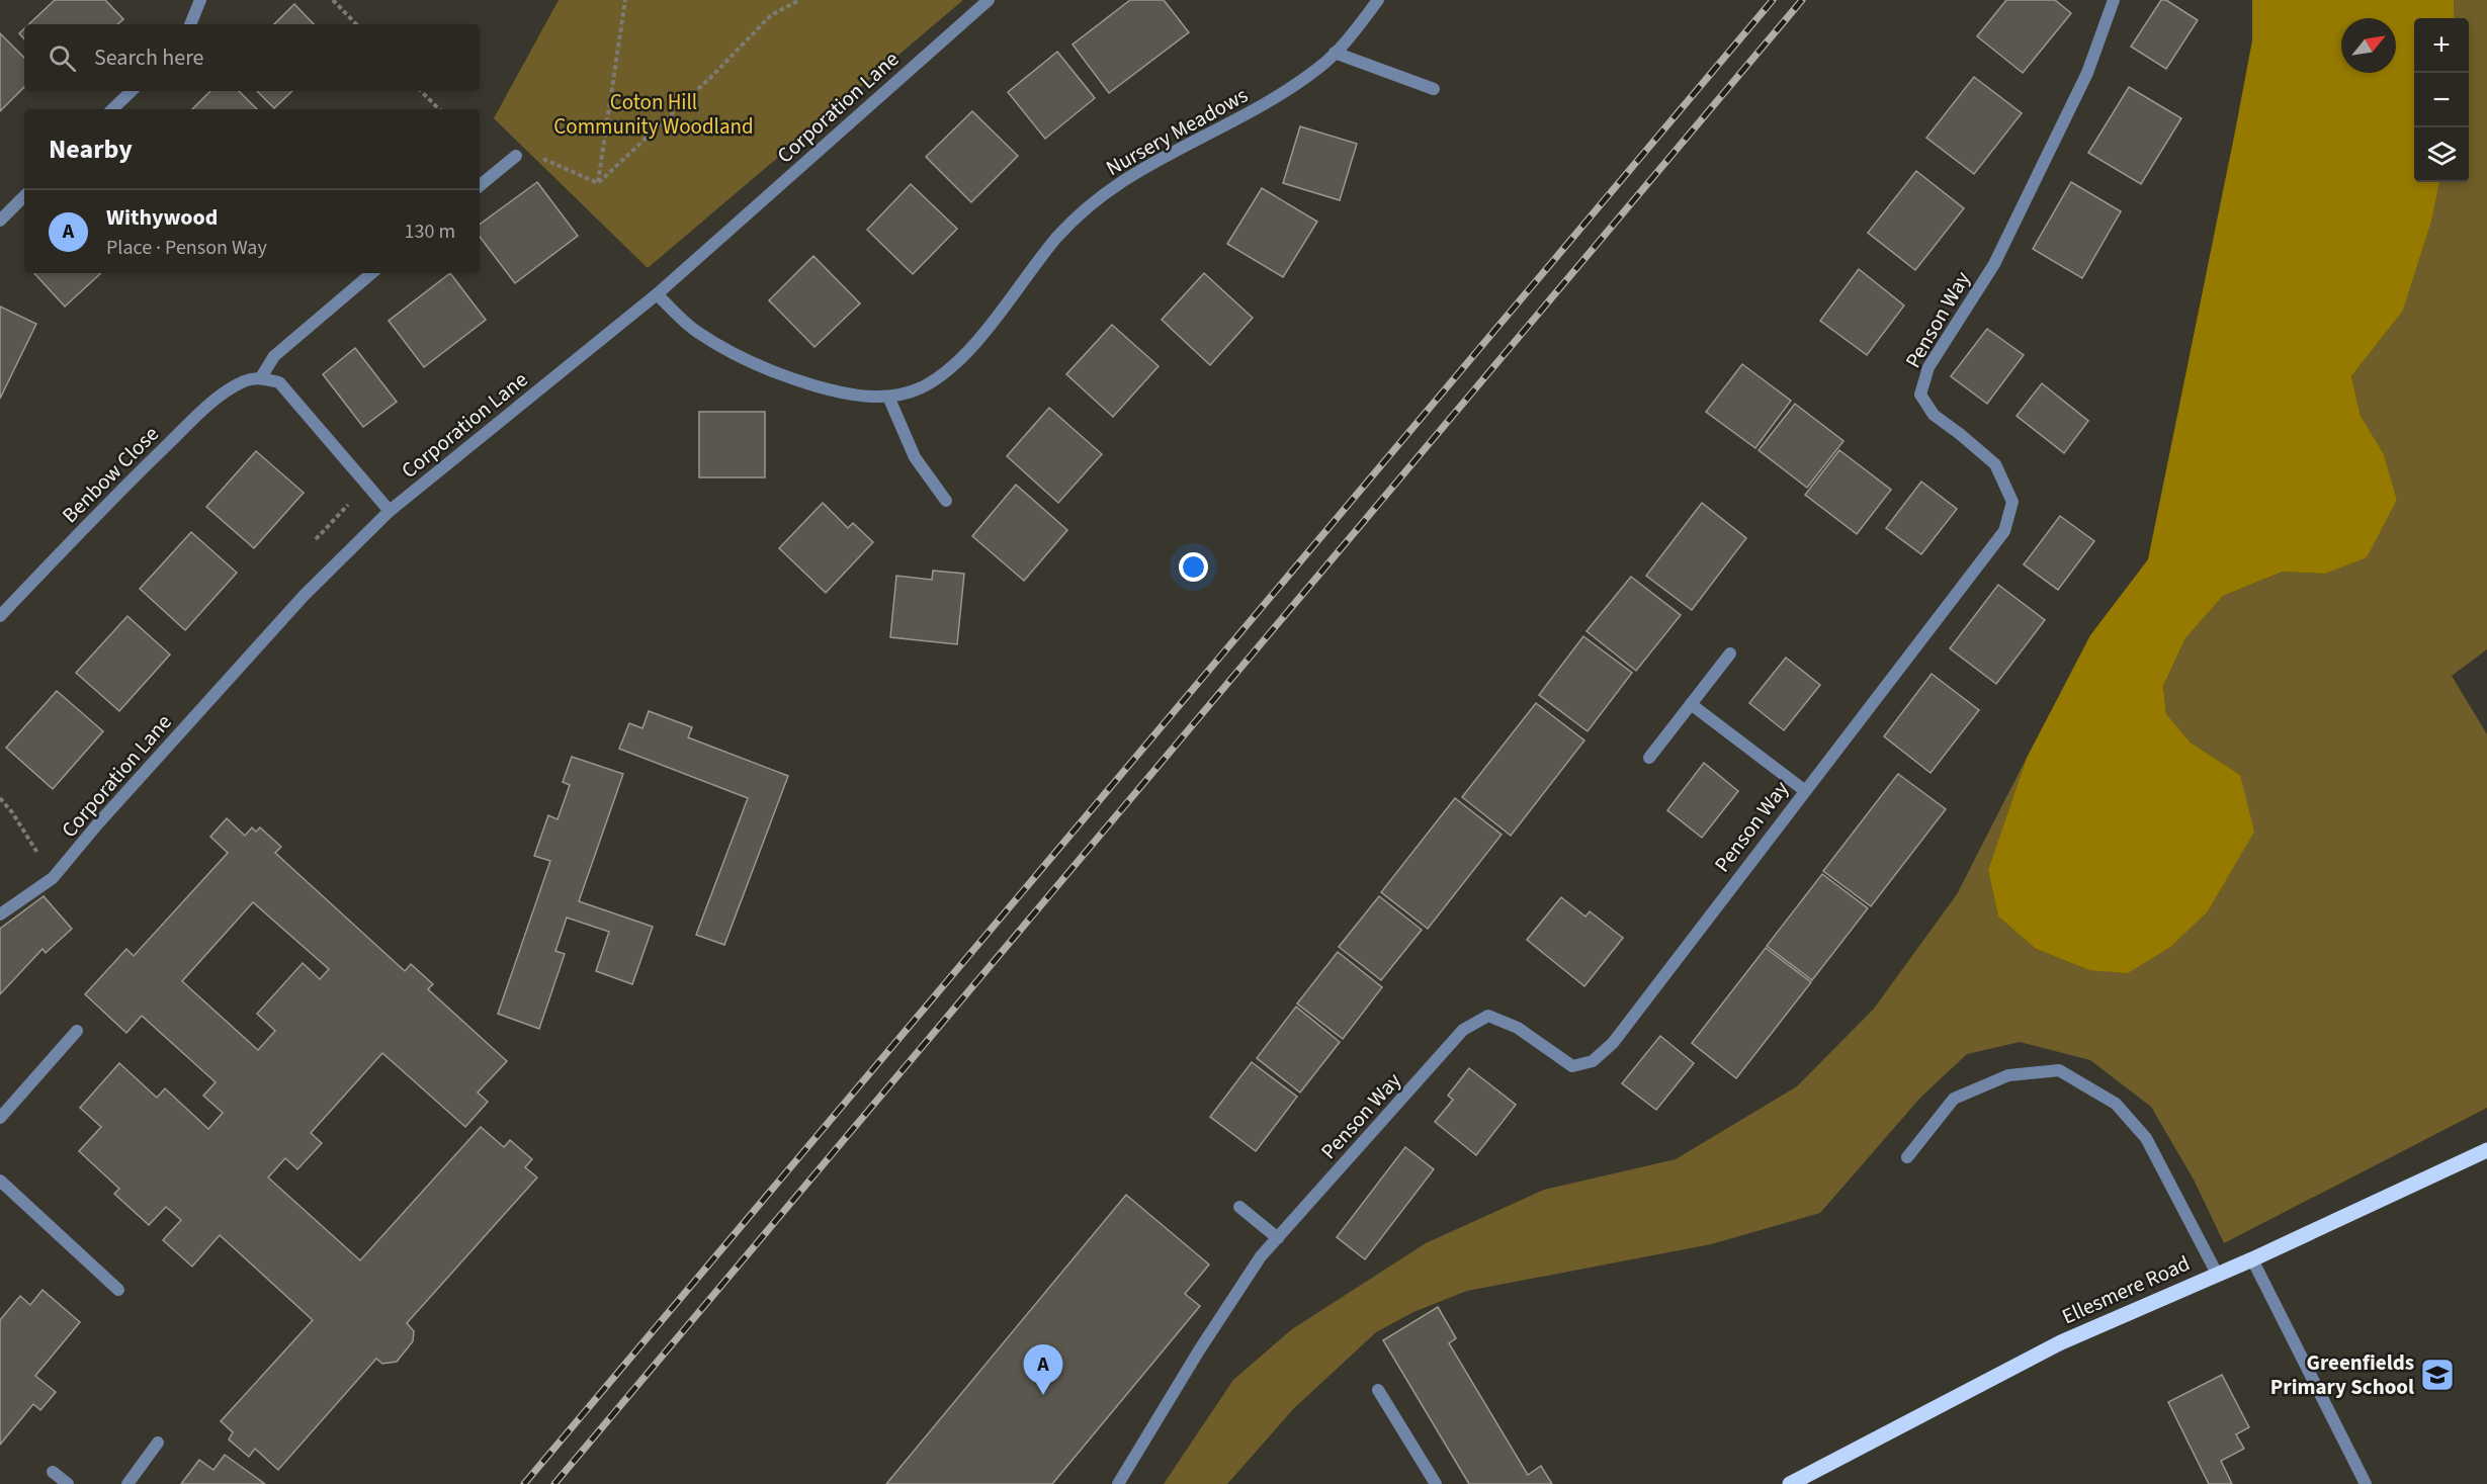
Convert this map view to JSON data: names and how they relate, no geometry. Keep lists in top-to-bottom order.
{
  "streets": {
    "main road": ["Ellesmere Road"],
    "street": [
      "Corporation Lane",
      "Nursery Meadows",
      "Penson Way",
      "Benbow Close"
    ]
  },
  "crossings": [
    ["Corporation Lane", "Nursery Meadows"]
  ],
  "parks": ["Coton Hill Community Woodland"],
  "places": {
    "school or university": ["Greenfields Primary School"]
  },
  "north": "top right",
  "page": {
    "map_buttons": ["+", "−"],
    "search": "Search here",
    "heading": "Nearby",
    "list": [
      {
        "mark": "A",
        "name": "Withywood",
        "note": "Place · Penson Way",
        "value": "130 m"
      }
    ],
    "pins": "A"
  }
}
